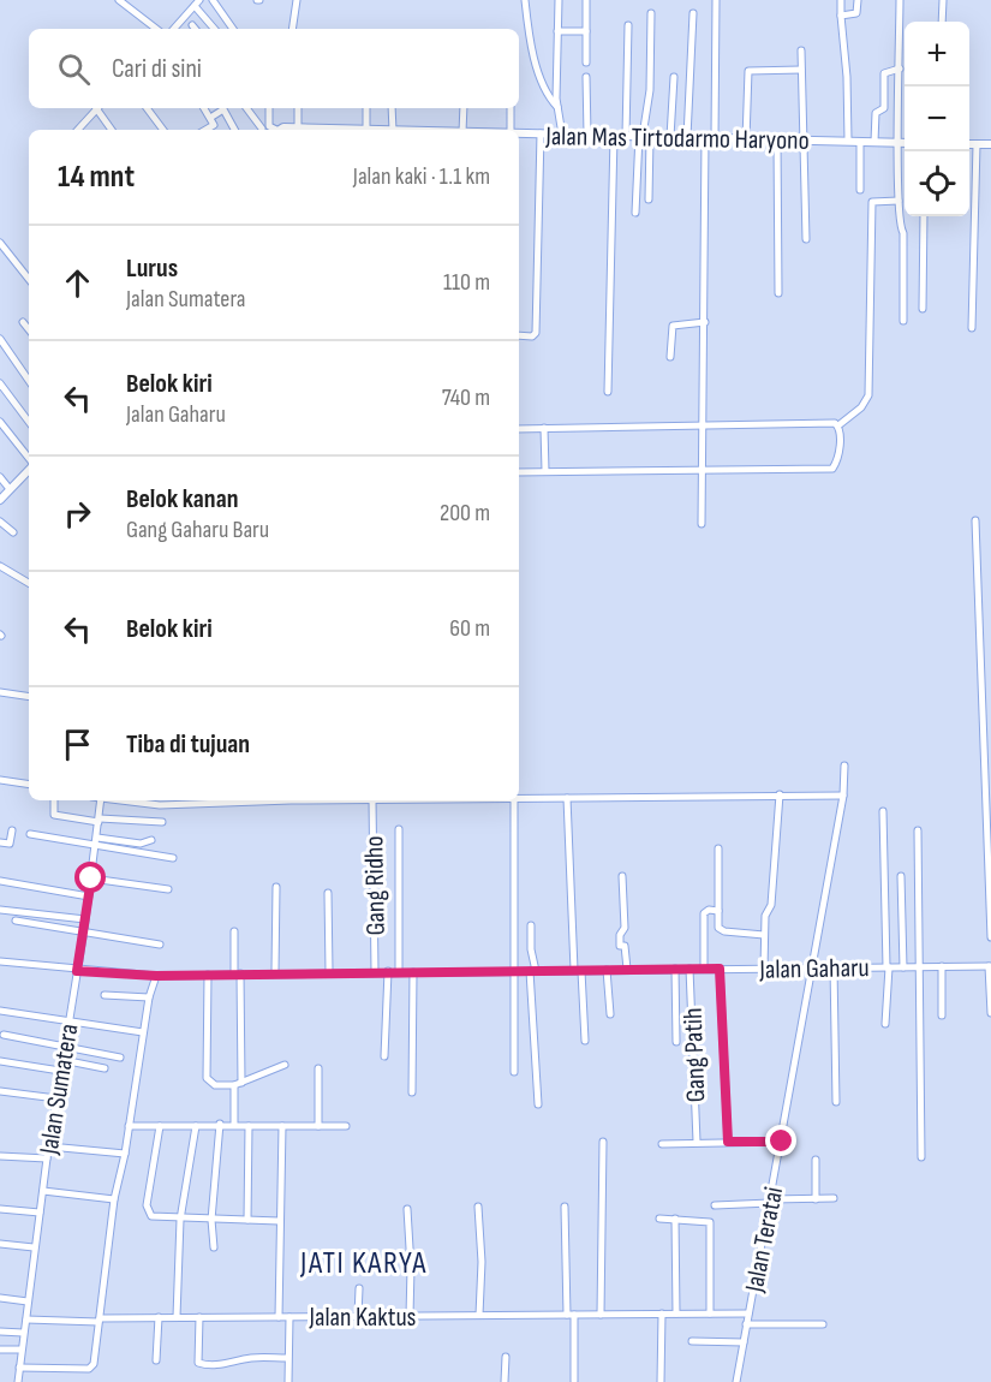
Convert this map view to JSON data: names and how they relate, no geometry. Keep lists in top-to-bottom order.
{
  "streets": {
    "street": [
      "Jalan Mas Tirtodarmo Haryono",
      "Gang Ridho",
      "Jalan Gaharu",
      "Gang Patih",
      "Jalan Sumatera",
      "Jalan Teratai",
      "Jalan Kaktus"
    ]
  },
  "crossings": [
    ["Gang Ridho", "Jalan Gaharu"],
    ["Jalan Gaharu", "Gang Patih"],
    ["Jalan Gaharu", "Jalan Sumatera"],
    ["Jalan Gaharu", "Jalan Teratai"],
    ["Jalan Sumatera", "Jalan Kaktus"],
    ["Jalan Teratai", "Jalan Kaktus"]
  ],
  "districts": ["JATI KARYA"],
  "page": {
    "map_buttons": ["+", "−"],
    "search": "Cari di sini",
    "heading": ["14 mnt", "Jalan kaki · 1.1 km"],
    "list": [
      ["Lurus", "Jalan Sumatera", "110 m"],
      ["Belok kiri", "Jalan Gaharu", "740 m"],
      ["Belok kanan", "Gang Gaharu Baru", "200 m"],
      ["Belok kiri", "60 m"],
      "Tiba di tujuan"
    ]
  }
}
